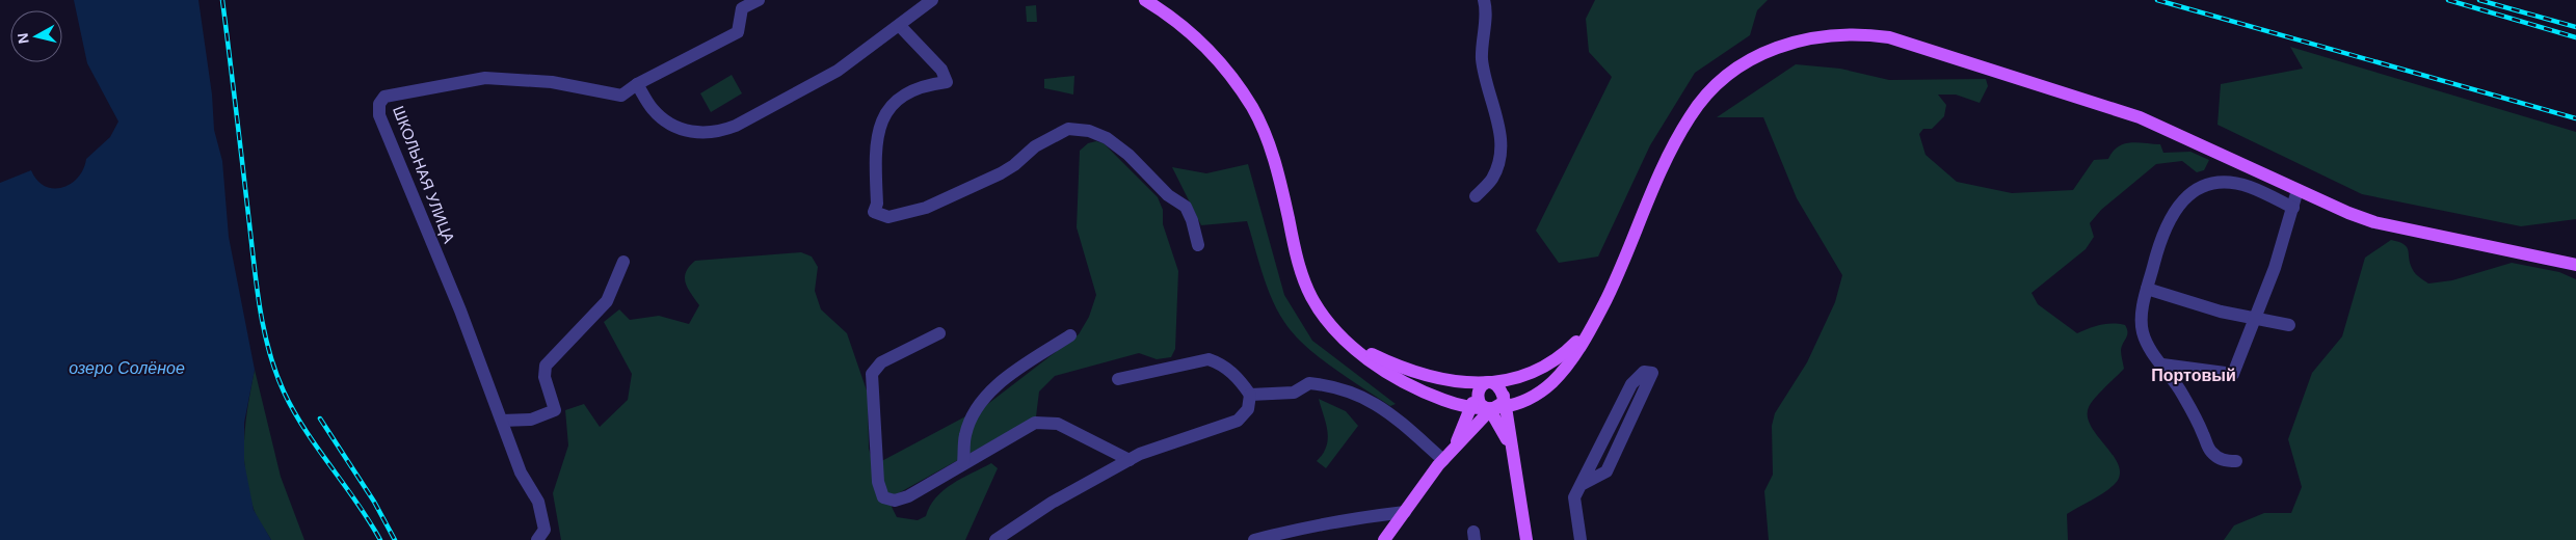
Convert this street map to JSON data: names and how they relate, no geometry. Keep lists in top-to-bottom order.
{
  "streets": {
    "street": ["ШКОЛЬНАЯ УЛИЦА"]
  },
  "districts": ["Портовый"],
  "water": ["озеро Солёное"],
  "north": "left"
}
